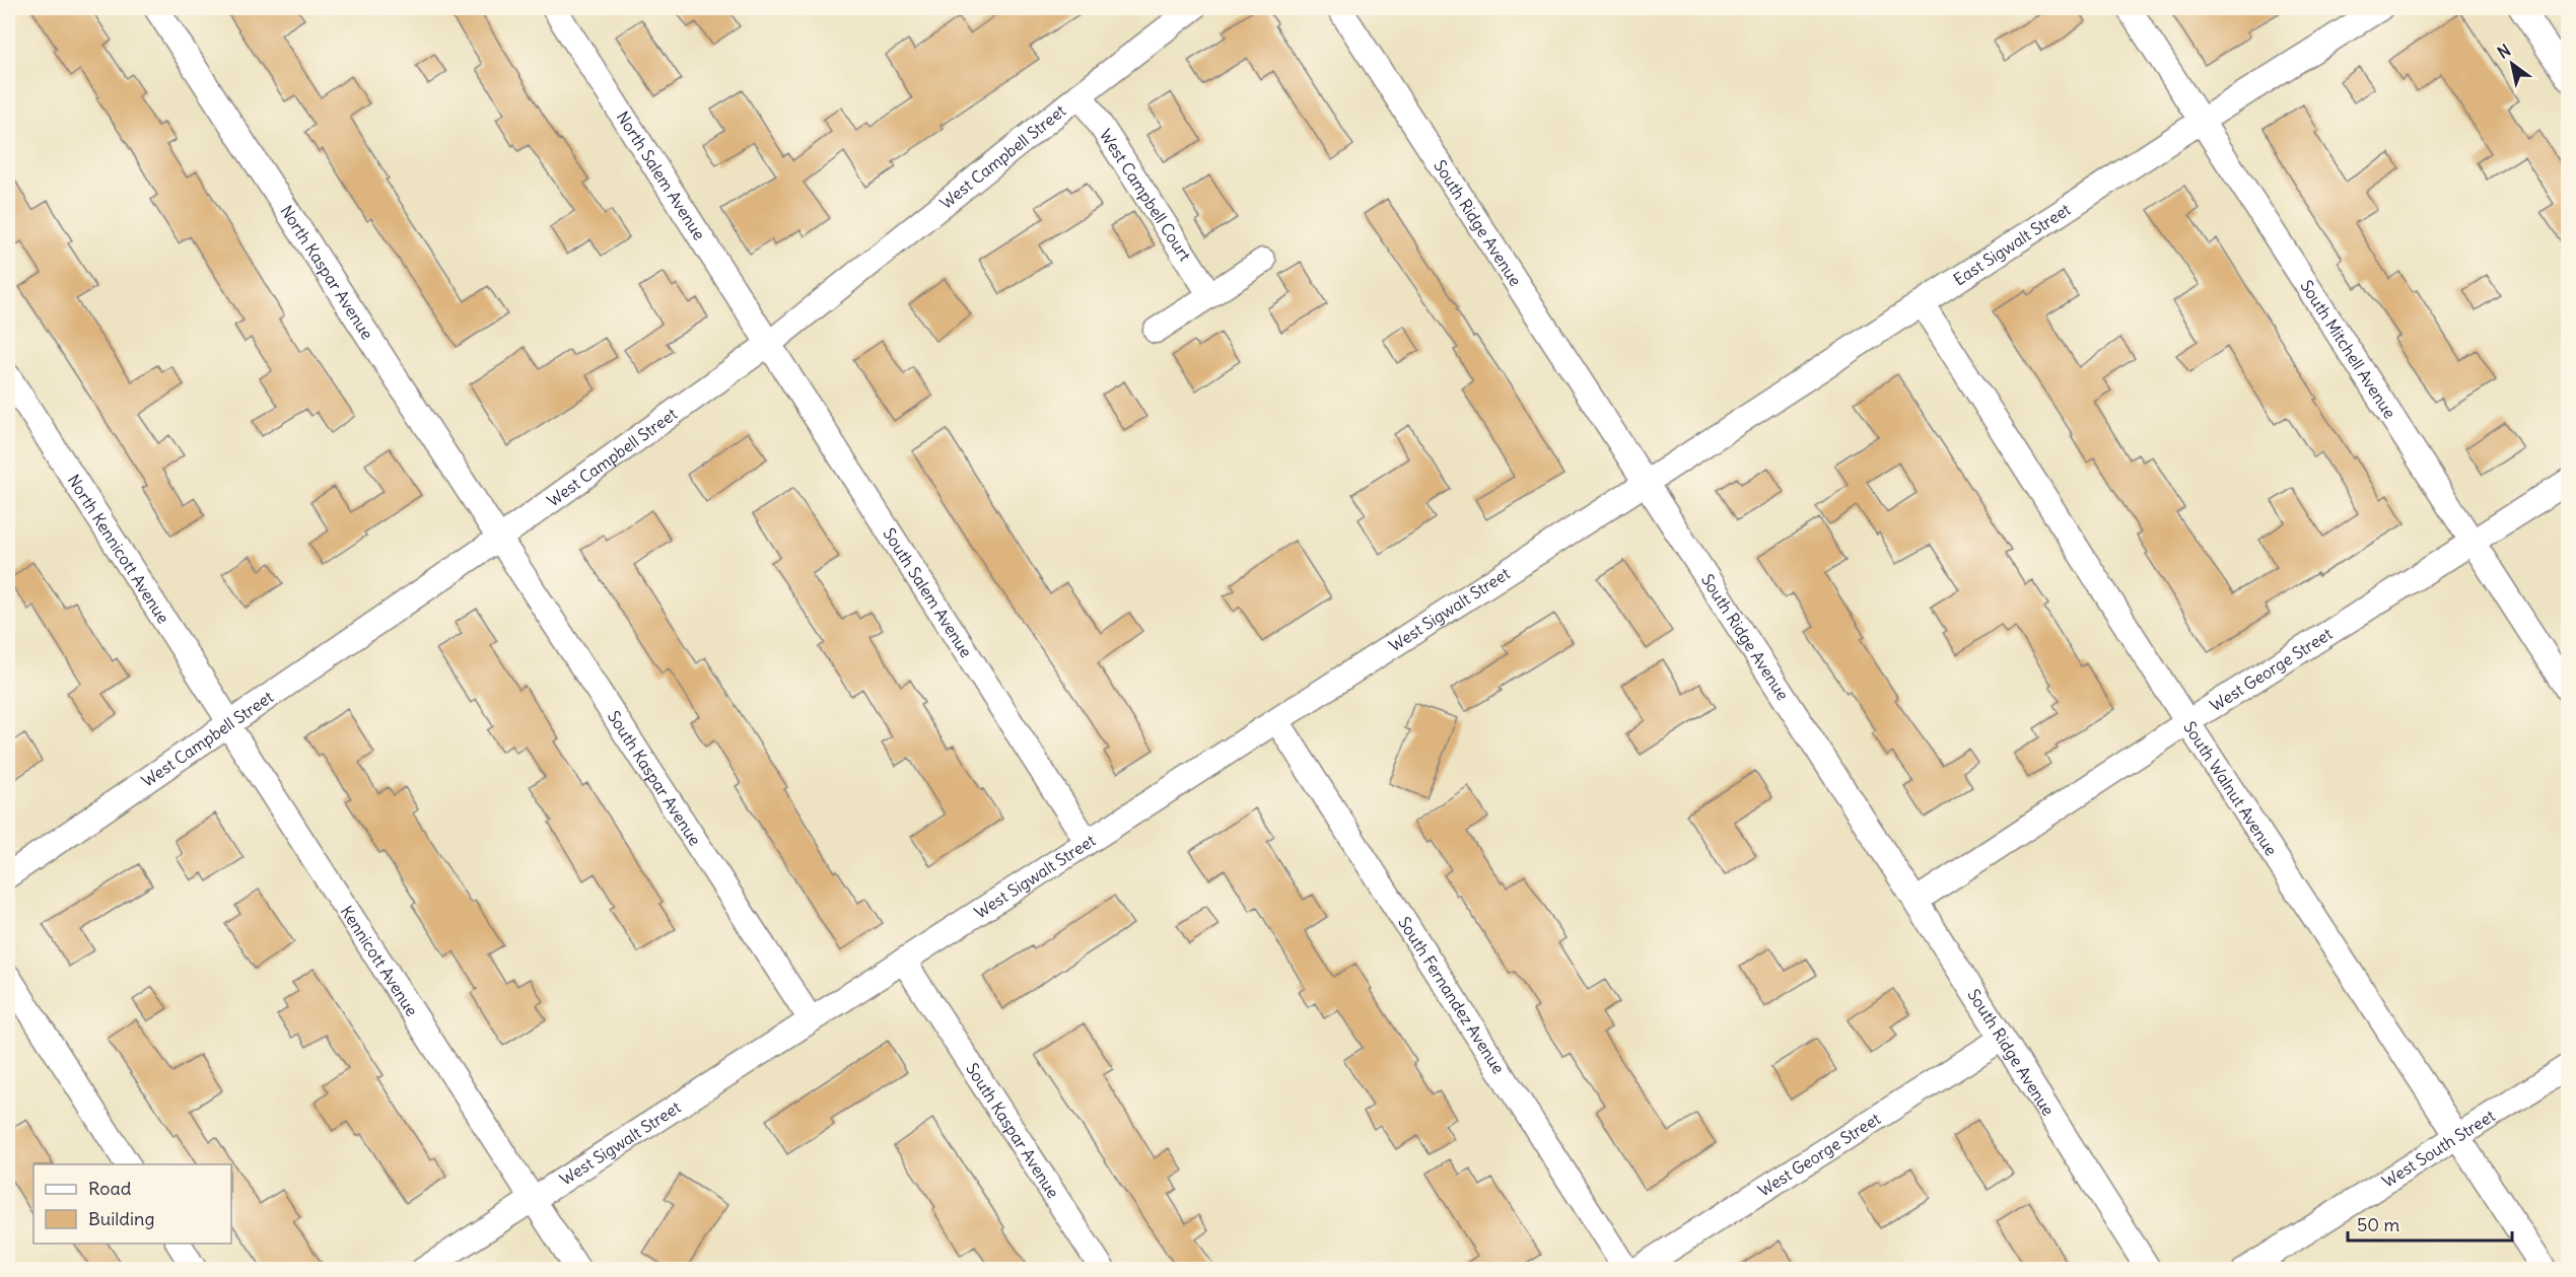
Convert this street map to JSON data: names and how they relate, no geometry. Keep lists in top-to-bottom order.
{
  "streets": {
    "street": [
      "West Campbell Street",
      "North Salem Avenue",
      "West Campbell Court",
      "South Ridge Avenue",
      "East Sigwalt Street",
      "North Kaspar Avenue",
      "South Mitchell Avenue",
      "North Kennicott Avenue",
      "South Salem Avenue",
      "West Sigwalt Street",
      "West George Street",
      "South Kaspar Avenue",
      "South Walnut Avenue",
      "Kennicott Avenue",
      "South Fernandez Avenue",
      "West South Street"
    ]
  },
  "crossings": [
    ["West Campbell Street", "North Salem Avenue"],
    ["West Campbell Street", "West Campbell Court"],
    ["West Campbell Street", "North Kaspar Avenue"],
    ["West Campbell Street", "North Kennicott Avenue"],
    ["West Campbell Street", "South Salem Avenue"],
    ["West Campbell Street", "South Kaspar Avenue"],
    ["West Campbell Street", "Kennicott Avenue"],
    ["North Salem Avenue", "South Salem Avenue"],
    ["South Ridge Avenue", "East Sigwalt Street"],
    ["South Ridge Avenue", "West Sigwalt Street"],
    ["South Ridge Avenue", "West George Street"],
    ["East Sigwalt Street", "South Mitchell Avenue"],
    ["East Sigwalt Street", "West Sigwalt Street"],
    ["East Sigwalt Street", "South Walnut Avenue"],
    ["North Kaspar Avenue", "South Kaspar Avenue"],
    ["South Mitchell Avenue", "West George Street"],
    ["North Kennicott Avenue", "Kennicott Avenue"],
    ["South Salem Avenue", "West Sigwalt Street"],
    ["West Sigwalt Street", "South Kaspar Avenue"],
    ["West Sigwalt Street", "Kennicott Avenue"],
    ["West Sigwalt Street", "South Fernandez Avenue"],
    ["West George Street", "South Walnut Avenue"],
    ["South Walnut Avenue", "West South Street"]
  ],
  "legend": ["Road", "Building"],
  "scale_bar": "50 m",
  "north": "top left"
}
